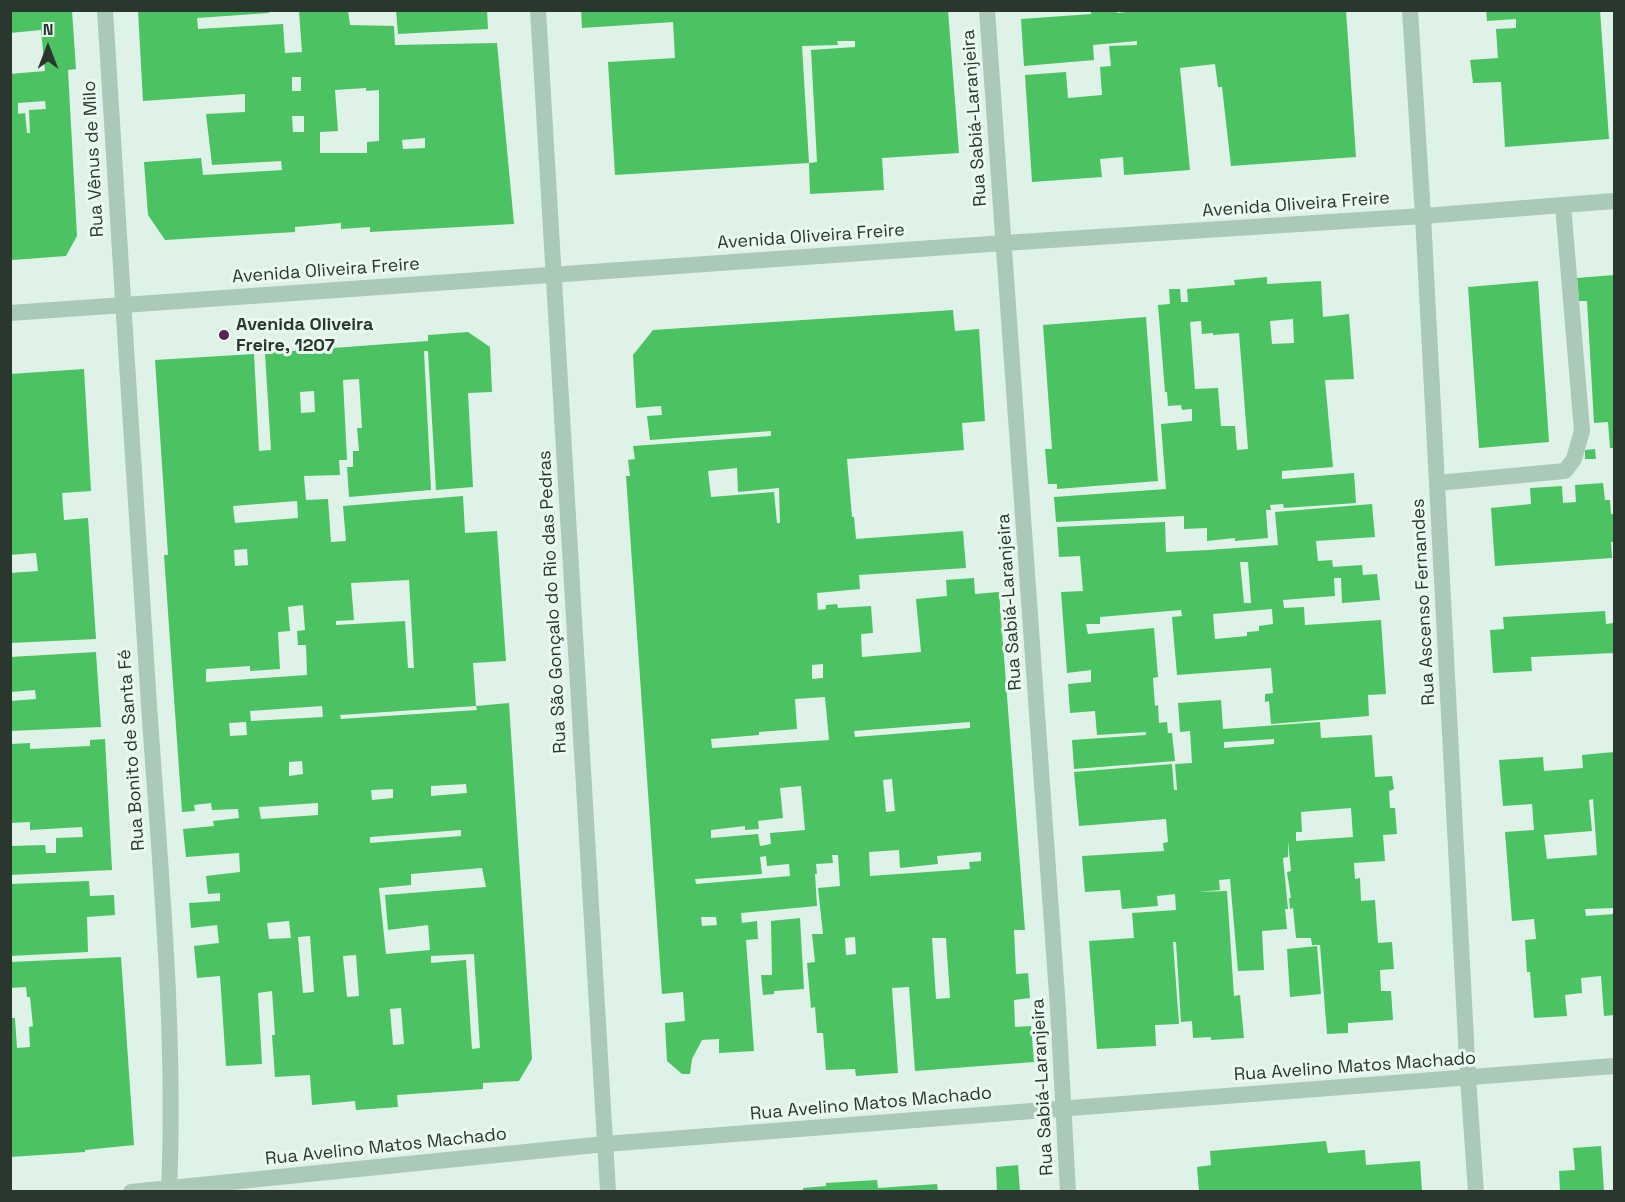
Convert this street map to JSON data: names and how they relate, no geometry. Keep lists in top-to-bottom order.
{
  "streets": {
    "street": [
      "Rua Sabiá-Laranjeira",
      "Rua Vênus de Milo",
      "Avenida Oliveira Freire",
      "Rua São Gonçalo do Rio das Pedras",
      "Rua Ascenso Fernandes",
      "Rua Bonito de Santa Fé",
      "Rua Avelino Matos Machado"
    ]
  },
  "crossings": [
    ["Rua Sabiá-Laranjeira", "Avenida Oliveira Freire"],
    ["Rua Sabiá-Laranjeira", "Rua Avelino Matos Machado"],
    ["Rua Vênus de Milo", "Avenida Oliveira Freire"],
    ["Rua Vênus de Milo", "Rua Bonito de Santa Fé"],
    ["Avenida Oliveira Freire", "Rua São Gonçalo do Rio das Pedras"],
    ["Avenida Oliveira Freire", "Rua Ascenso Fernandes"],
    ["Avenida Oliveira Freire", "Rua Bonito de Santa Fé"],
    ["Rua São Gonçalo do Rio das Pedras", "Rua Avelino Matos Machado"],
    ["Rua Ascenso Fernandes", "Rua Avelino Matos Machado"],
    ["Rua Bonito de Santa Fé", "Rua Avelino Matos Machado"]
  ],
  "places": ["Avenida Oliveira Freire, 1207"],
  "north": "top"
}
